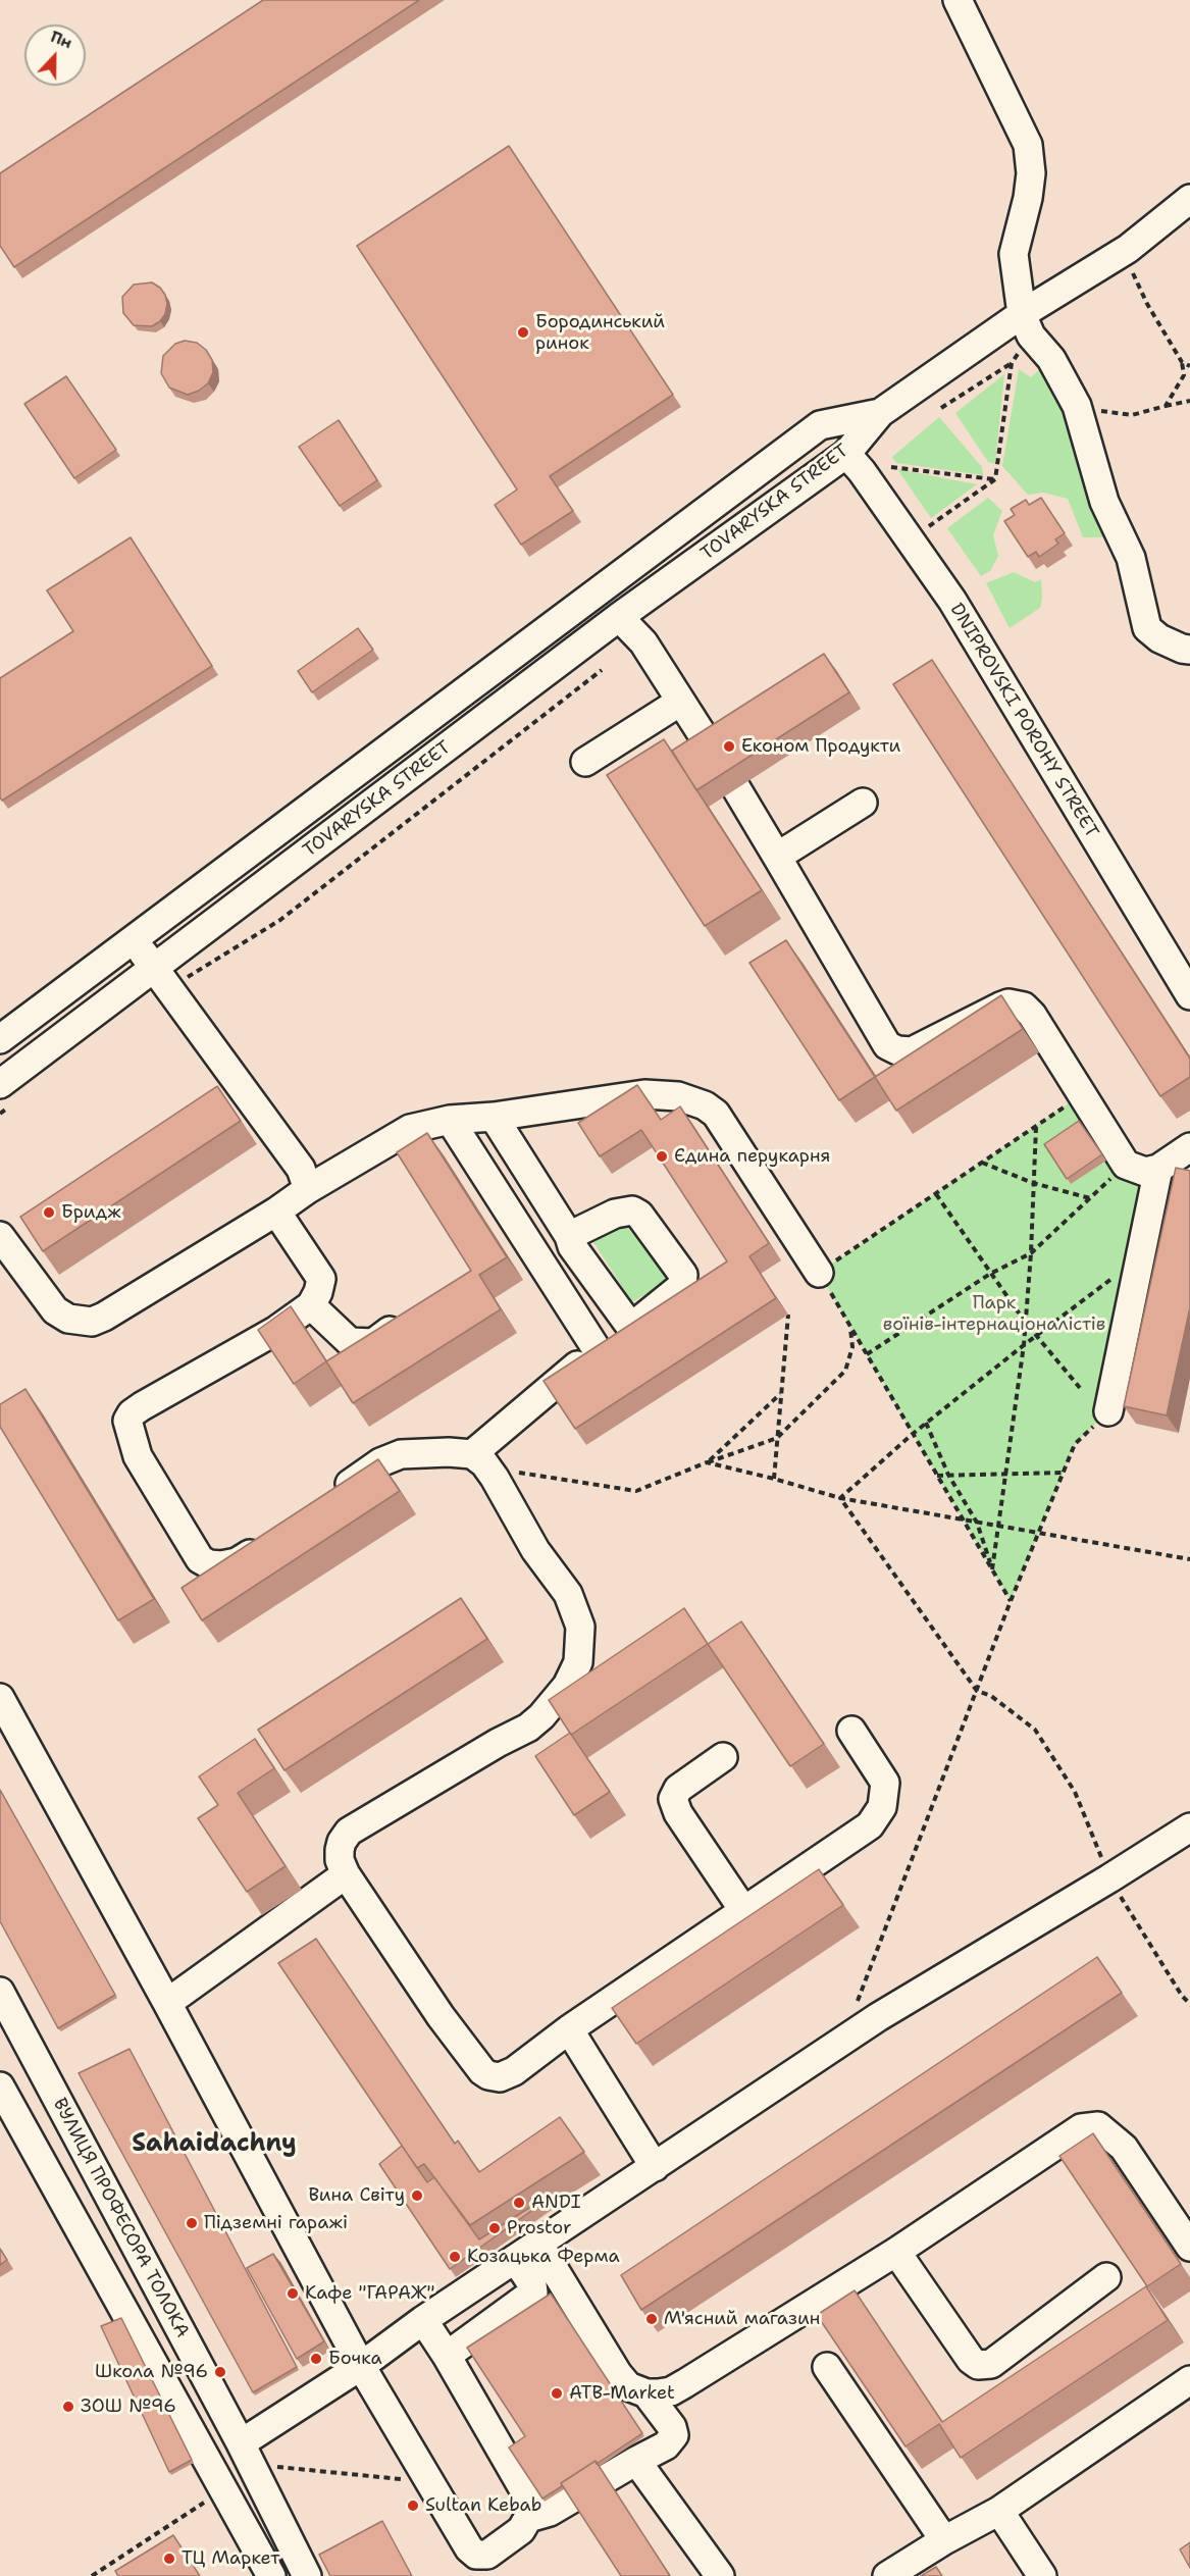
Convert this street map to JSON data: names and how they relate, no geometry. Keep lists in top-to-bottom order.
{
  "streets": {
    "street": ["TOVARYSKA STREET", "DNIPROVSKI POROHY STREET", "ВУЛИЦЯ ПРОФЕСОРА ТОЛОКА"]
  },
  "crossings": [
    ["TOVARYSKA STREET", "DNIPROVSKI POROHY STREET"]
  ],
  "districts": ["Sahaidachny"],
  "parks": ["Парк воїнів-інтернаціоналістів"],
  "places": [
    "Бородинський ринок",
    "Економ Продукти",
    "Єдина перукарня",
    "Бридж",
    "Вина Світу",
    "ANDI",
    "Підземні гаражі",
    "Prostor",
    "Козацька Ферма",
    "Кафе \"ГАРАЖ\"",
    "М'ясний магазин",
    "Бочка",
    "Школа №96",
    "ATB-Market",
    "ЗОШ №96",
    "Sultan Kebab",
    "ТЦ Маркет"
  ],
  "north": "top"
}
